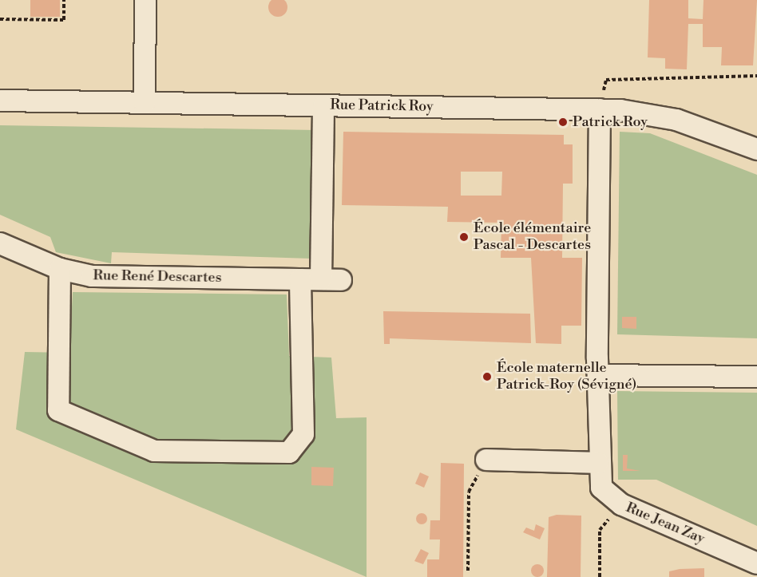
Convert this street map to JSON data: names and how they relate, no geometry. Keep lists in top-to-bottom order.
{
  "streets": {
    "street": ["Rue Patrick Roy", "Rue René Descartes", "Rue Jean Zay"]
  },
  "crossings": [
    ["Rue Patrick Roy", "Rue René Descartes"],
    ["Rue Patrick Roy", "Rue Jean Zay"]
  ],
  "places": ["Patrick Roy", "École élémentaire Pascal - Descartes", "École maternelle Patrick-Roy (Sévigné)"]
}
